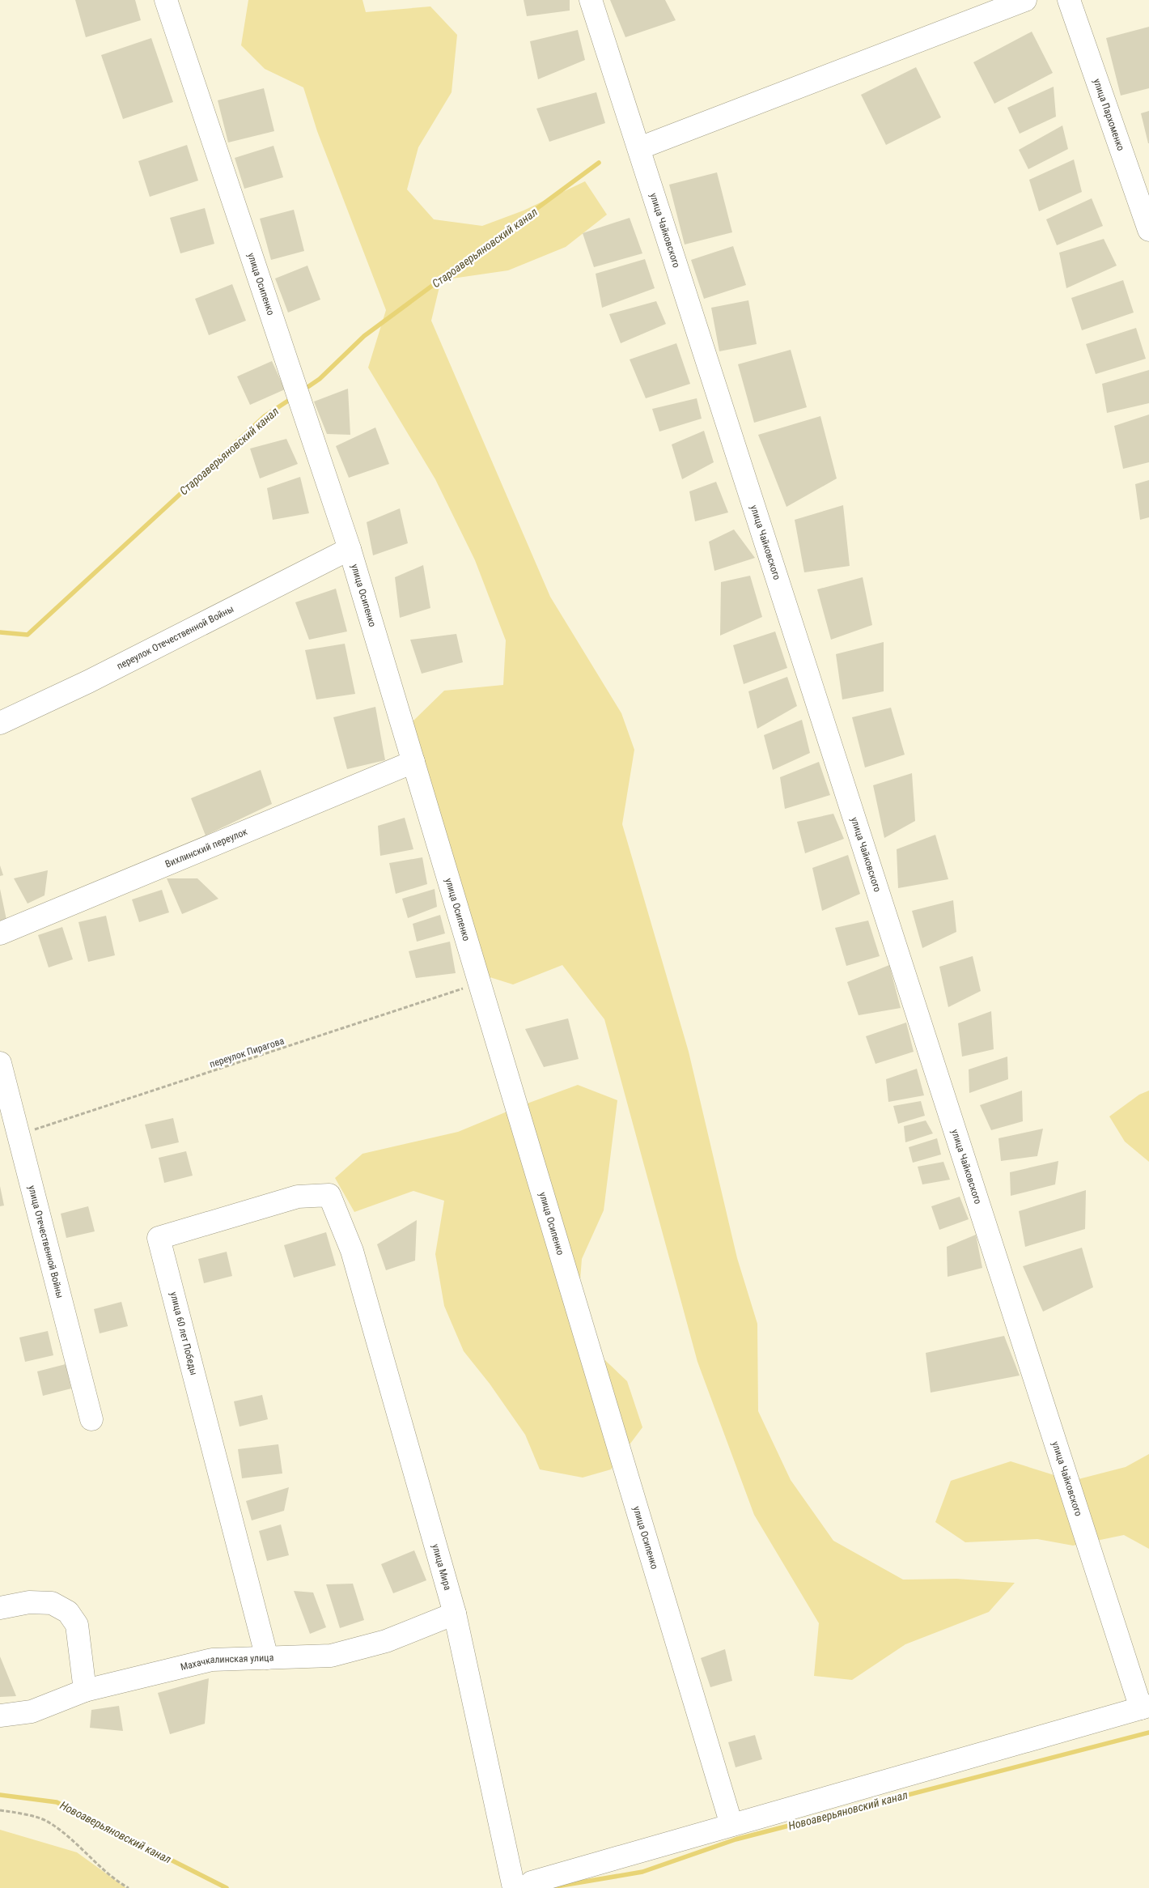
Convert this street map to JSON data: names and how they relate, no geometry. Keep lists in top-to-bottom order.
{
  "streets": {
    "street": [
      "улица Пархоменко",
      "улица Чайковского",
      "улица Осипенко",
      "переулок Отечественной Войны",
      "Вихлинский переулок",
      "улица Отечественной Войны",
      "улица 60 лет Победы",
      "улица Мира",
      "Махачкалинская улица"
    ],
    "path": ["переулок Пирагова"]
  },
  "crossings": [
    ["улица Осипенко", "переулок Отечественной Войны"],
    ["улица Осипенко", "Вихлинский переулок"],
    ["улица Осипенко", "переулок Пирагова"],
    ["переулок Пирагова", "улица Отечественной Войны"],
    ["улица 60 лет Победы", "улица Мира"],
    ["улица 60 лет Победы", "Махачкалинская улица"],
    ["улица Мира", "Махачкалинская улица"]
  ],
  "water": ["Староаверьяновский канал", "Новоаверьяновский канал"]
}
